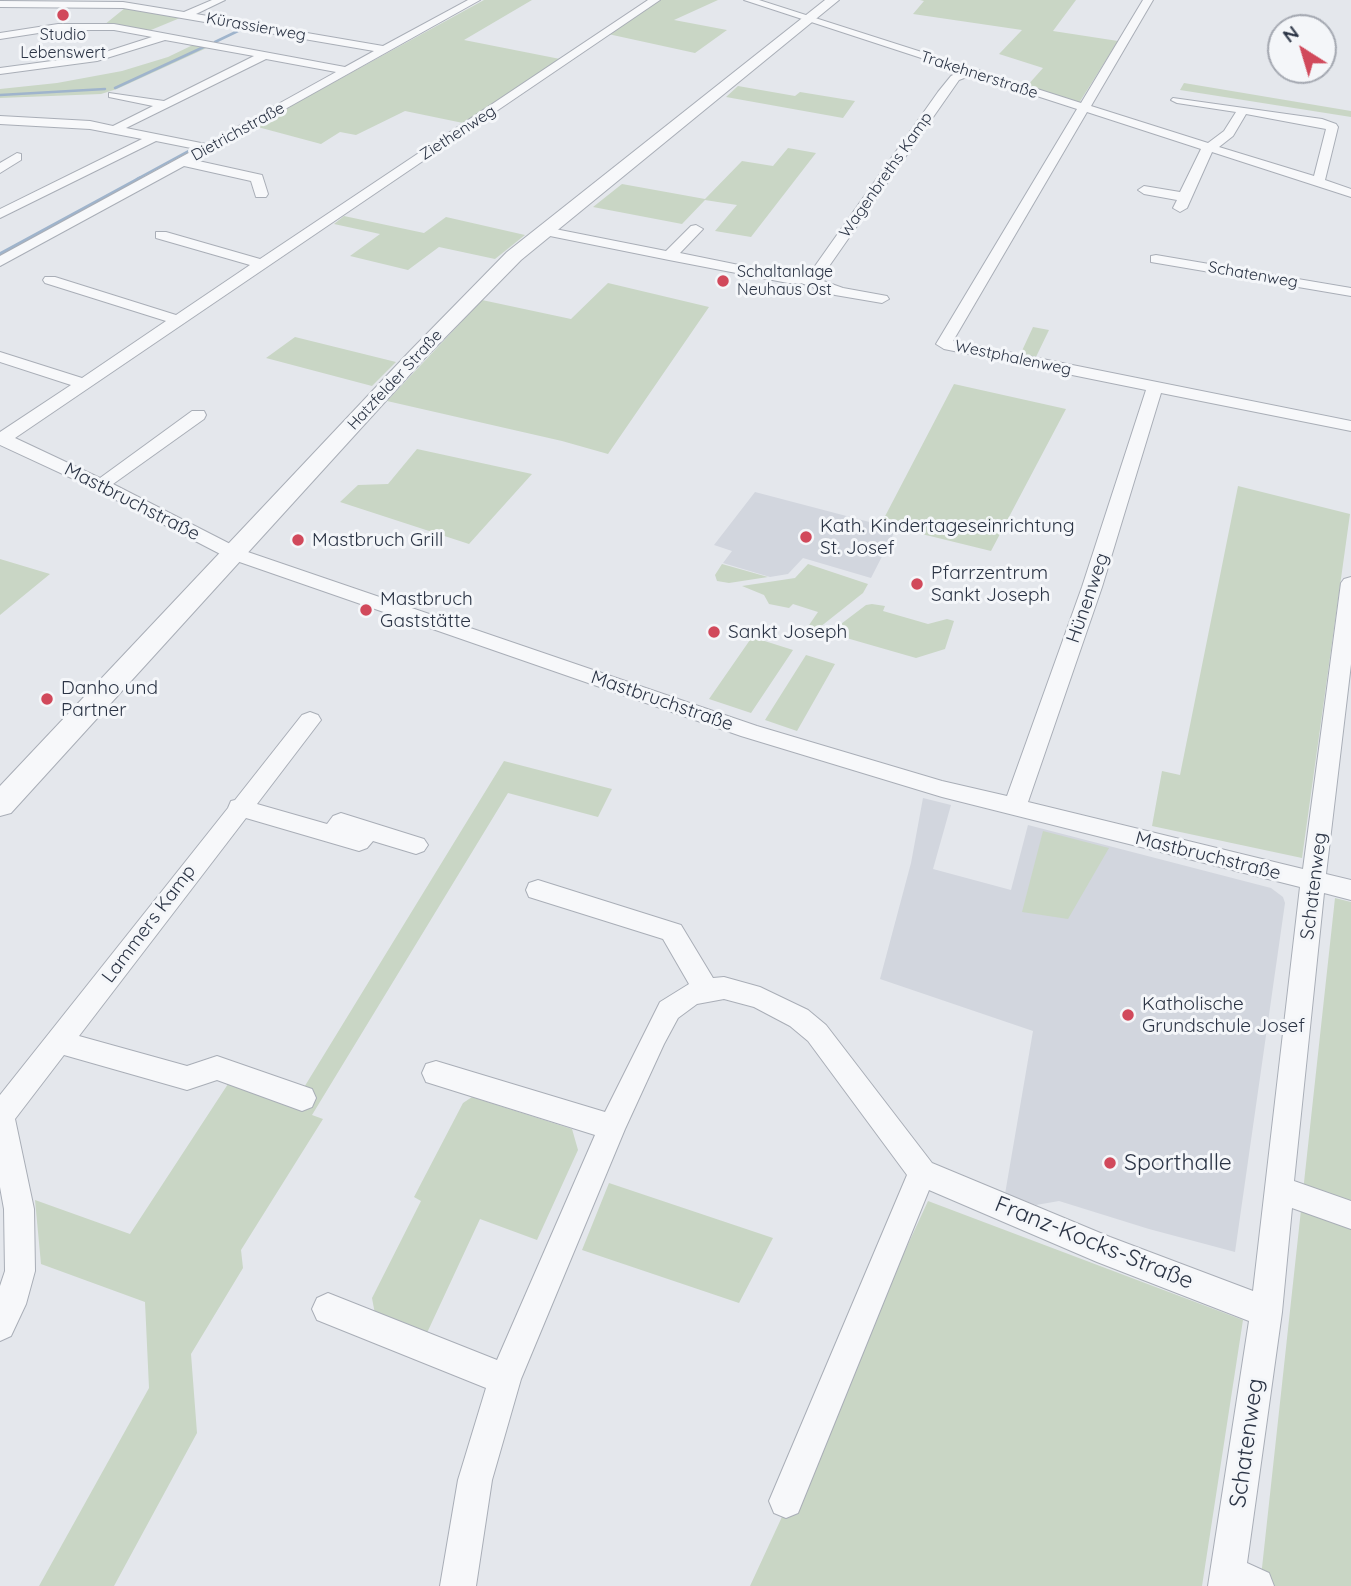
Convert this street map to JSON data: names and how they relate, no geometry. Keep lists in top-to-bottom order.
{
  "streets": {
    "street": [
      "Kürassierweg",
      "Trakehnerstraße",
      "Dietrichstraße",
      "Ziethenweg",
      "Wagenbreths Kamp",
      "Schatenweg",
      "Westphalenweg",
      "Hatzfelder Straße",
      "Mastbruchstraße",
      "Hünenweg",
      "Lammers Kamp",
      "Franz-Kocks-Straße"
    ]
  },
  "crossings": [
    ["Kürassierweg", "Dietrichstraße"],
    ["Trakehnerstraße", "Wagenbreths Kamp"],
    ["Trakehnerstraße", "Westphalenweg"],
    ["Trakehnerstraße", "Hatzfelder Straße"],
    ["Ziethenweg", "Mastbruchstraße"],
    ["Schatenweg", "Mastbruchstraße"],
    ["Schatenweg", "Franz-Kocks-Straße"],
    ["Westphalenweg", "Hünenweg"],
    ["Hatzfelder Straße", "Mastbruchstraße"],
    ["Mastbruchstraße", "Hünenweg"]
  ],
  "places": [
    "Studio Lebenswert",
    "Schaltanlage Neuhaus Ost",
    "Kath. Kindertageseinrichtung St. Josef",
    "Mastbruch Grill",
    "Pfarrzentrum Sankt Joseph",
    "Mastbruch Gaststätte",
    "Sankt Joseph",
    "Danho und Partner",
    "Katholische Grundschule Josef",
    "Sporthalle"
  ],
  "north": "top left"
}
